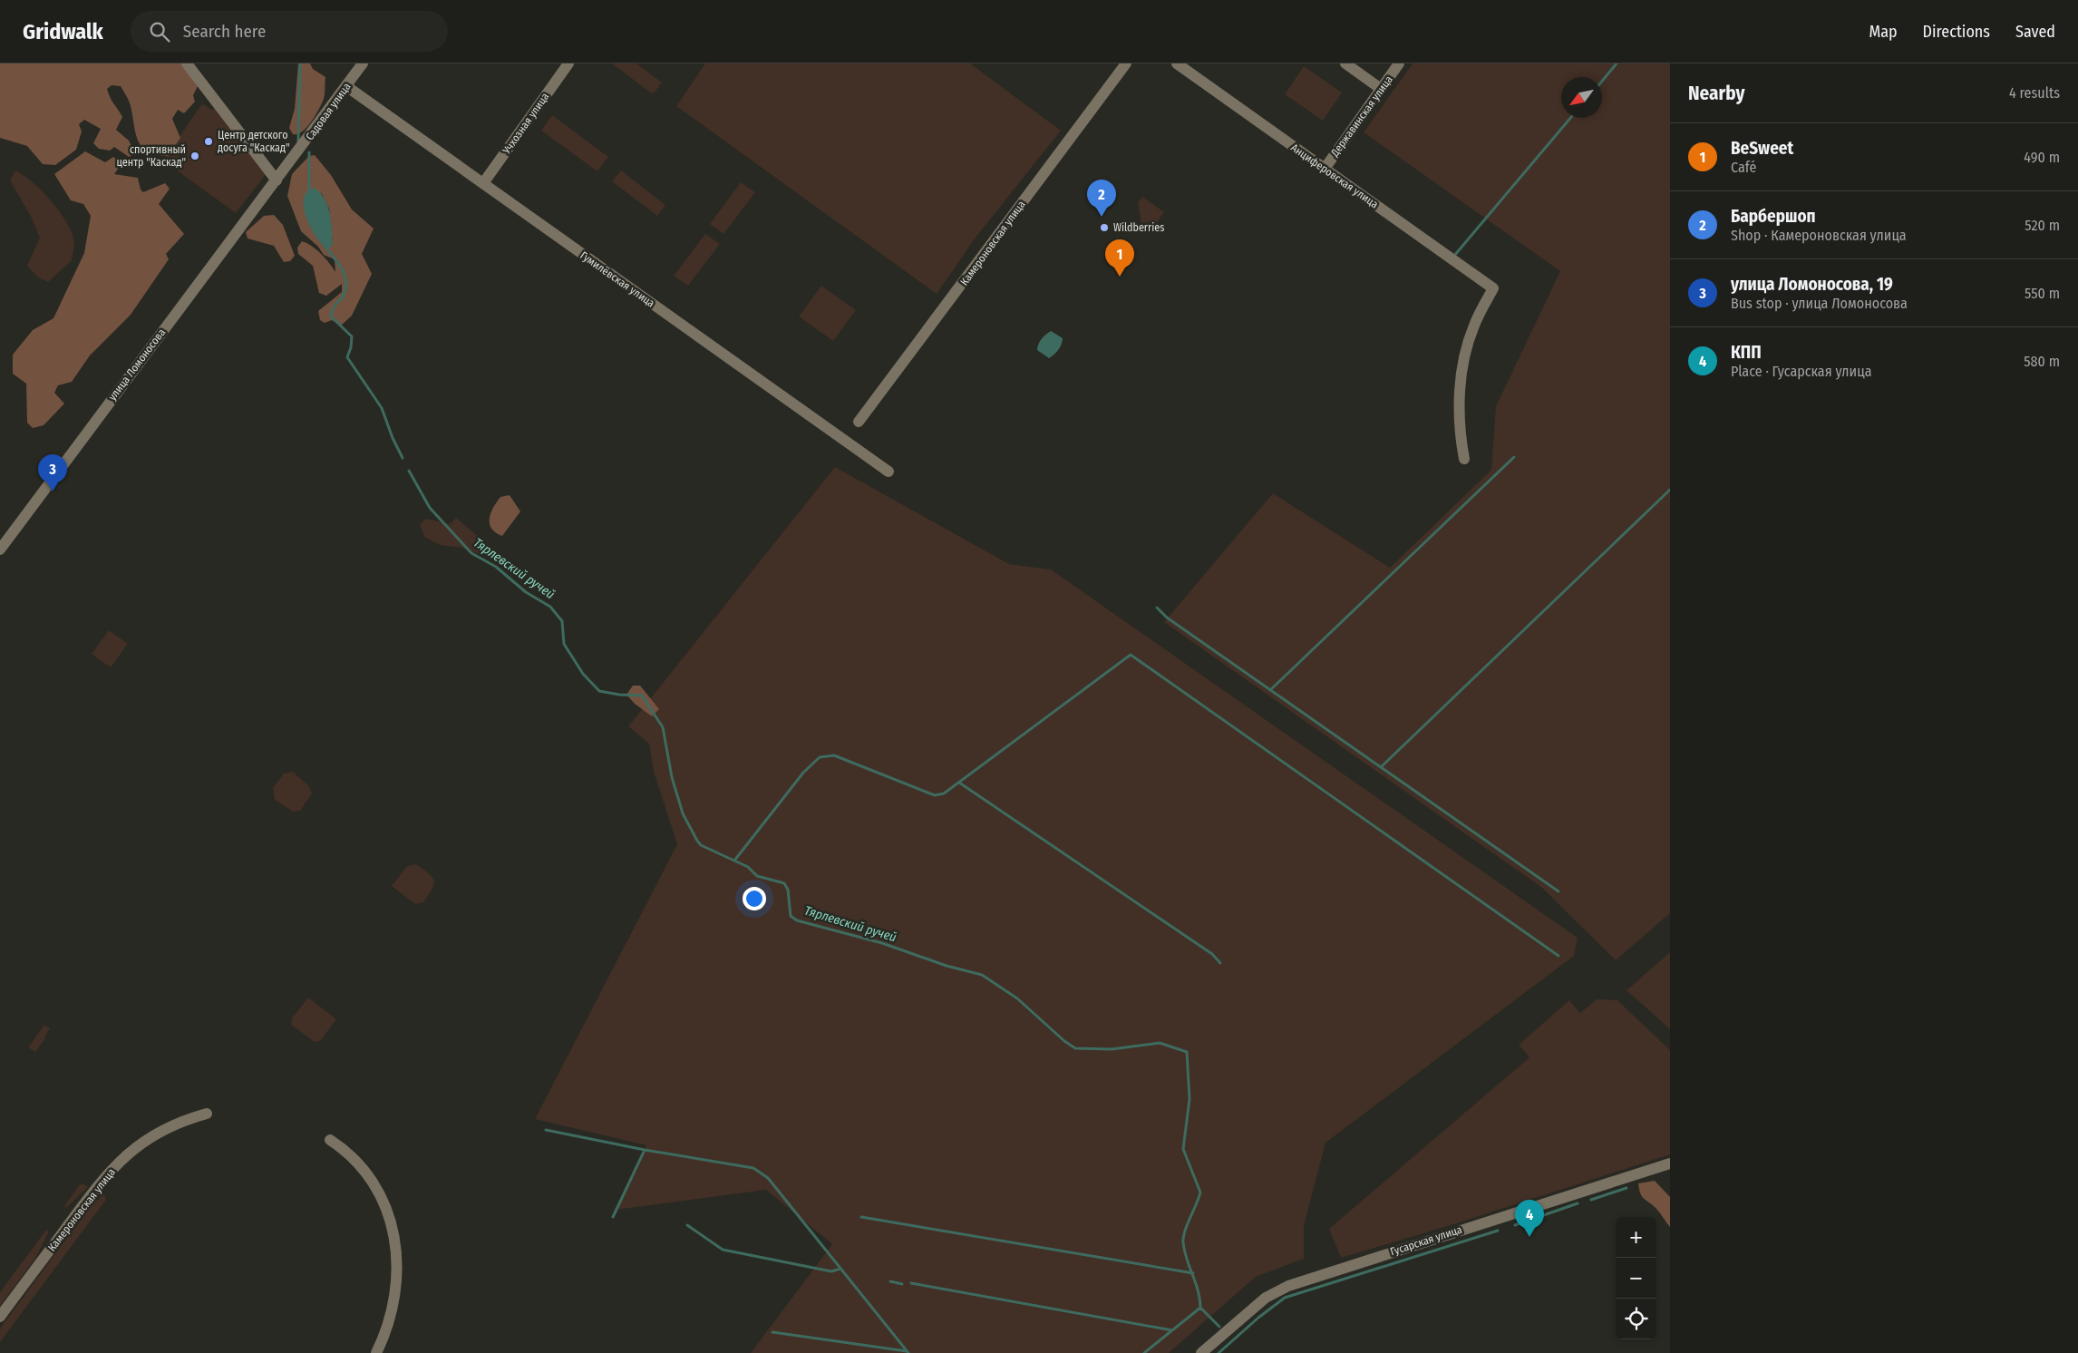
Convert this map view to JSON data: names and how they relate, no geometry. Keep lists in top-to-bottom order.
{
  "streets": {
    "street": [
      "Садовая улица",
      "Державинская улица",
      "Учхозная улица",
      "Анциферовская улица",
      "Камероновская улица",
      "Гумилёвская улица",
      "улица Ломоносова",
      "Гусарская улица"
    ]
  },
  "crossings": [
    ["Садовая улица", "Гумилёвская улица"],
    ["Садовая улица", "улица Ломоносова"],
    ["Державинская улица", "Анциферовская улица"],
    ["Учхозная улица", "Гумилёвская улица"]
  ],
  "water": ["Тярлевский ручей"],
  "places": ["Центр детского досуга \"Каскад\"", "спортивный центр \"Каскад\"", "Wildberries"],
  "north": "bottom left",
  "page": {
    "header": "Gridwalk",
    "search": "Search here",
    "nav": ["Map", "Directions", "Saved"],
    "heading": ["Nearby", "4 results"],
    "list": [
      {
        "mark": "1",
        "name": "BeSweet",
        "note": "Café",
        "value": "490 m"
      },
      {
        "mark": "2",
        "name": "Барбершоп",
        "note": "Shop · Камероновская улица",
        "value": "520 m"
      },
      {
        "mark": "3",
        "name": "улица Ломоносова, 19",
        "note": "Bus stop · улица Ломоносова",
        "value": "550 m"
      },
      {
        "mark": "4",
        "name": "КПП",
        "note": "Place · Гусарская улица",
        "value": "580 m"
      }
    ],
    "pins": [
      "2",
      "1",
      "3",
      "4"
    ],
    "map_buttons": ["+", "−"]
  }
}
